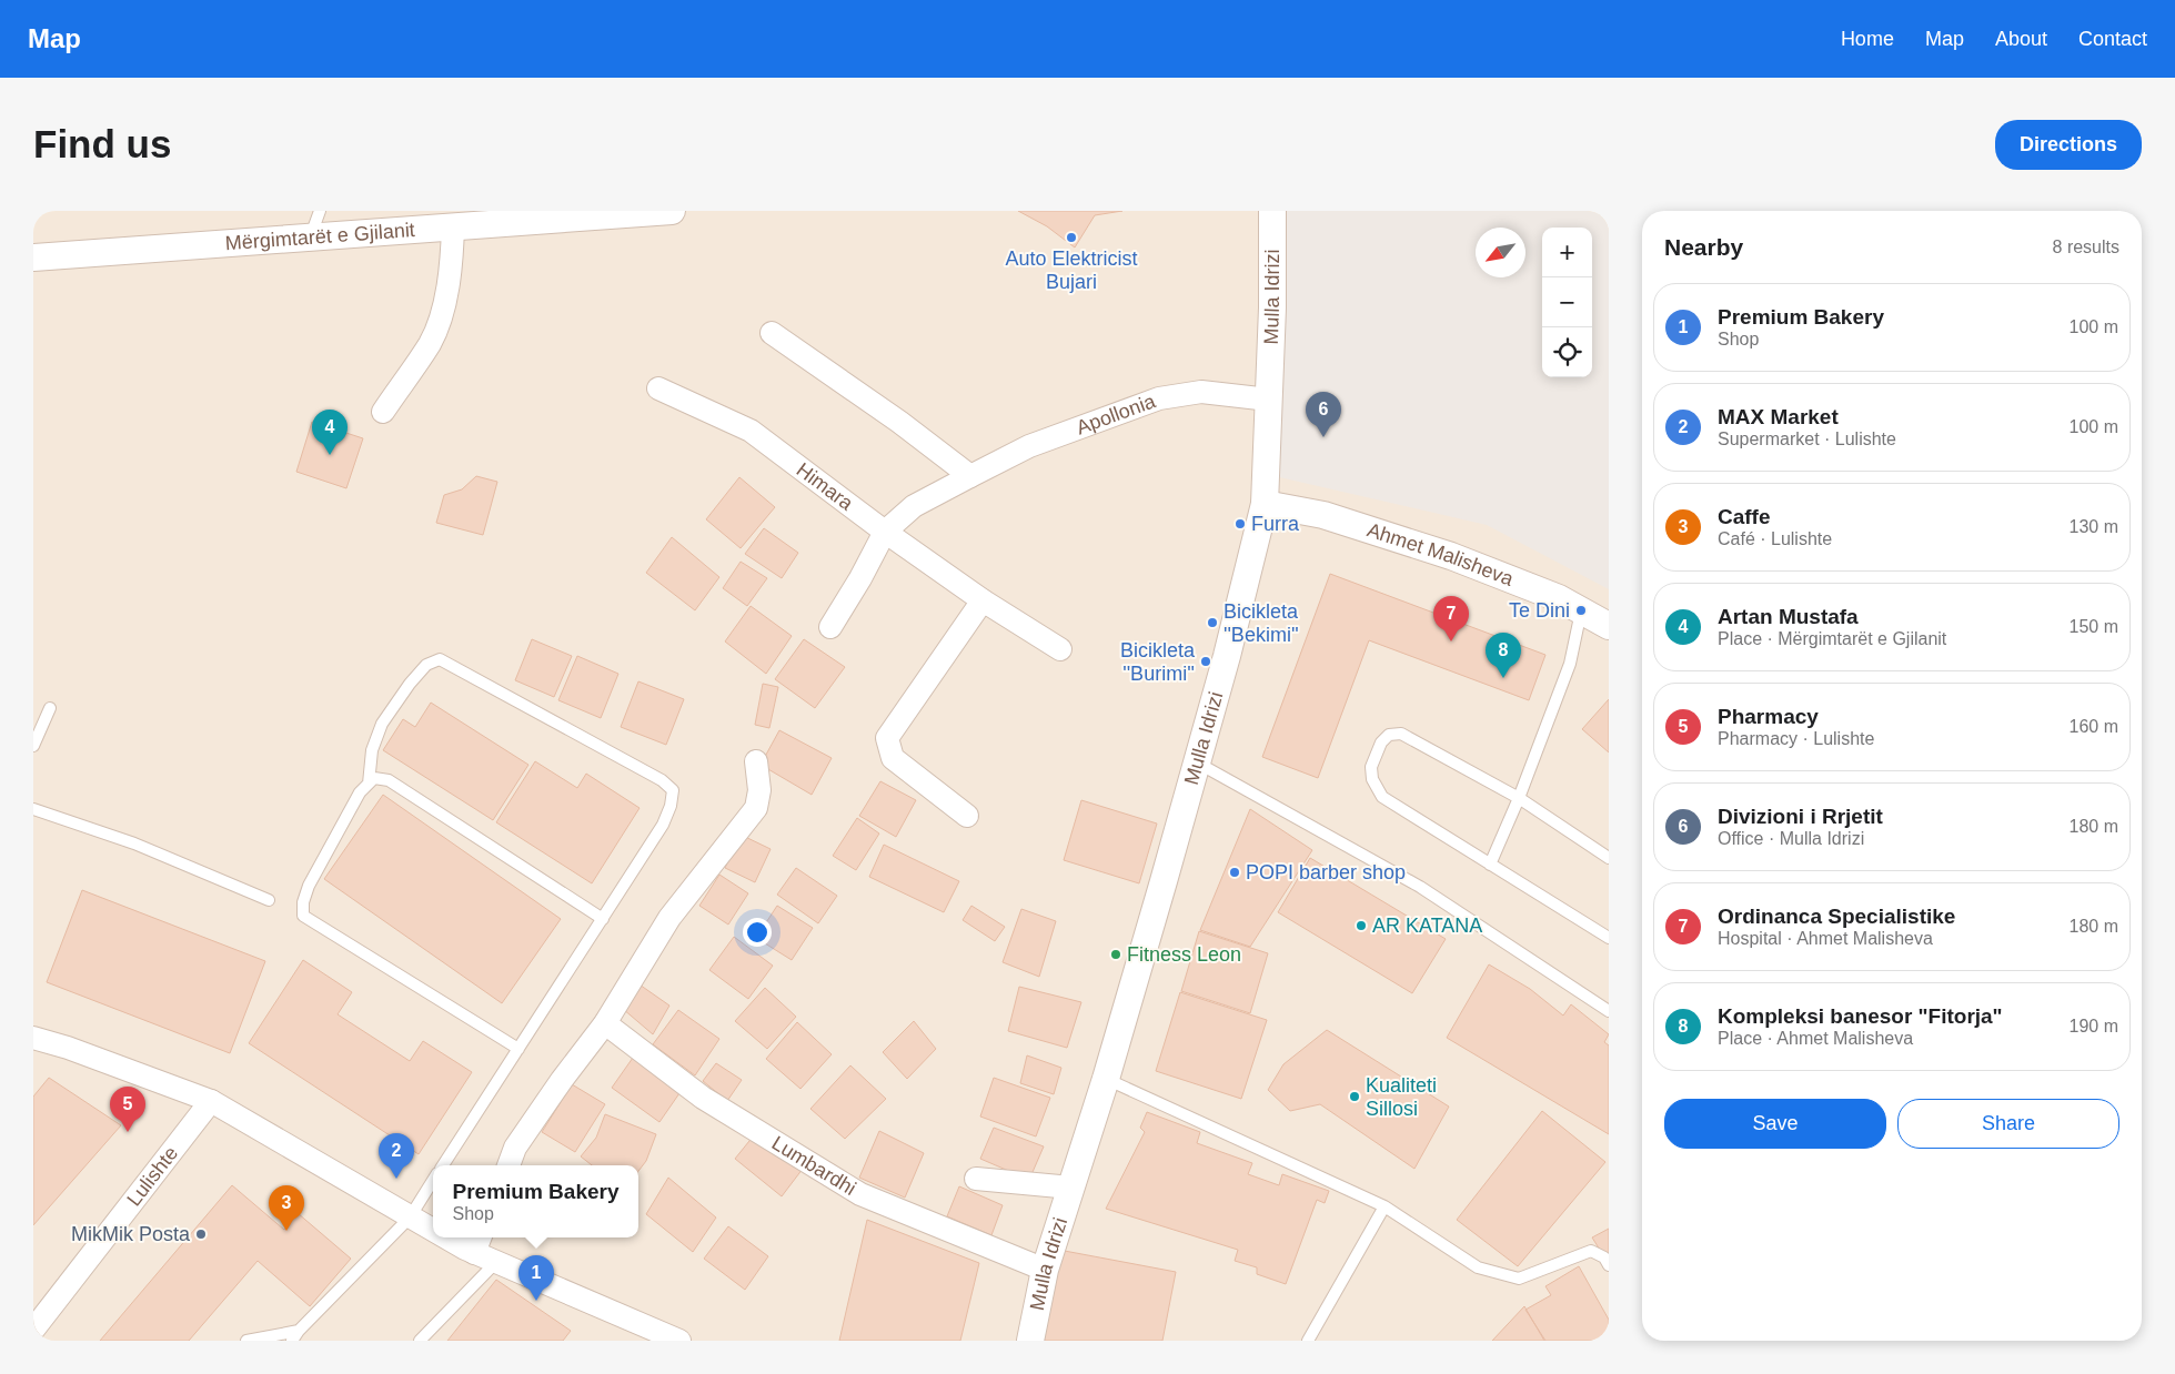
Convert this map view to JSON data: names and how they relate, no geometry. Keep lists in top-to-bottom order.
{
  "streets": {
    "street": [
      "Mërgimtarët e Gjilanit",
      "Mulla Idrizi",
      "Apollonia",
      "Himara",
      "Ahmet Malisheva",
      "Lumbardhi",
      "Lulishte"
    ]
  },
  "crossings": [
    ["Mulla Idrizi", "Apollonia"],
    ["Mulla Idrizi", "Ahmet Malisheva"],
    ["Mulla Idrizi", "Lumbardhi"],
    ["Apollonia", "Himara"]
  ],
  "places": [
    "Auto Elektricist Bujari",
    "Furra",
    "Te Dini",
    "Bicikleta ''Bekimi''",
    "Bicikleta ''Burimi''",
    "POPI barber shop",
    "AR KATANA",
    "Fitness Leon",
    "Kualiteti Sillosi",
    "MikMik Posta"
  ],
  "north": "bottom left",
  "page": {
    "header": "Map",
    "nav": [
      "Home",
      "Map",
      "About",
      "Contact"
    ],
    "buttons": [
      "Directions",
      ["Save", "Share"]
    ],
    "title": "Find us",
    "heading": ["Nearby", "8 results"],
    "map_buttons": ["+", "−"],
    "list": [
      {
        "mark": "1",
        "name": "Premium Bakery",
        "note": "Shop",
        "value": "100 m"
      },
      {
        "mark": "2",
        "name": "MAX Market",
        "note": "Supermarket · Lulishte",
        "value": "100 m"
      },
      {
        "mark": "3",
        "name": "Caffe",
        "note": "Café · Lulishte",
        "value": "130 m"
      },
      {
        "mark": "4",
        "name": "Artan Mustafa",
        "note": "Place · Mërgimtarët e Gjilanit",
        "value": "150 m"
      },
      {
        "mark": "5",
        "name": "Pharmacy",
        "note": "Pharmacy · Lulishte",
        "value": "160 m"
      },
      {
        "mark": "6",
        "name": "Divizioni i Rrjetit",
        "note": "Office · Mulla Idrizi",
        "value": "180 m"
      },
      {
        "mark": "7",
        "name": "Ordinanca Specialistike",
        "note": "Hospital · Ahmet Malisheva",
        "value": "180 m"
      },
      {
        "mark": "8",
        "name": "Kompleksi banesor \"Fitorja\"",
        "note": "Place · Ahmet Malisheva",
        "value": "190 m"
      }
    ],
    "pins": [
      "6",
      "4",
      "7",
      "8",
      "5",
      "2",
      "3",
      "1"
    ],
    "popup": ["Premium Bakery", "Shop"]
  }
}
